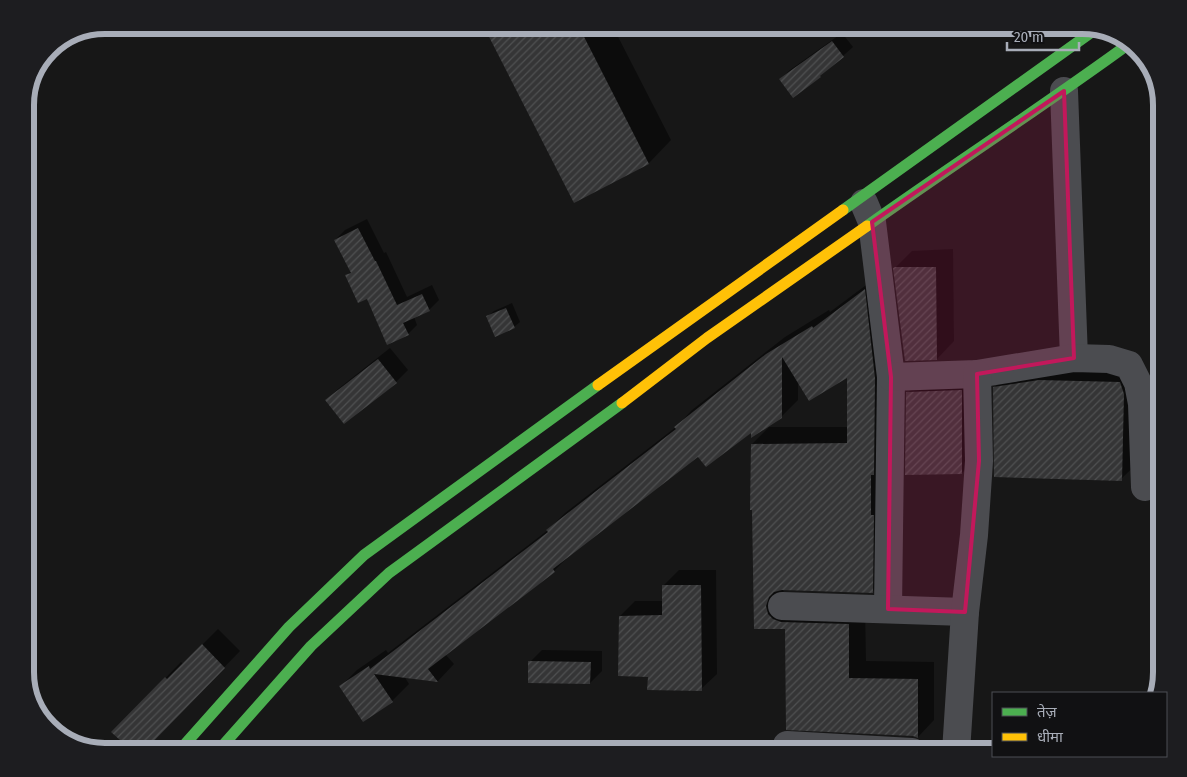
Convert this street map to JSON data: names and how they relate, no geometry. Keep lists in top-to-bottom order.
{
  "legend": ["तेज़", "धीमा"],
  "scale_bar": "20 m"
}
